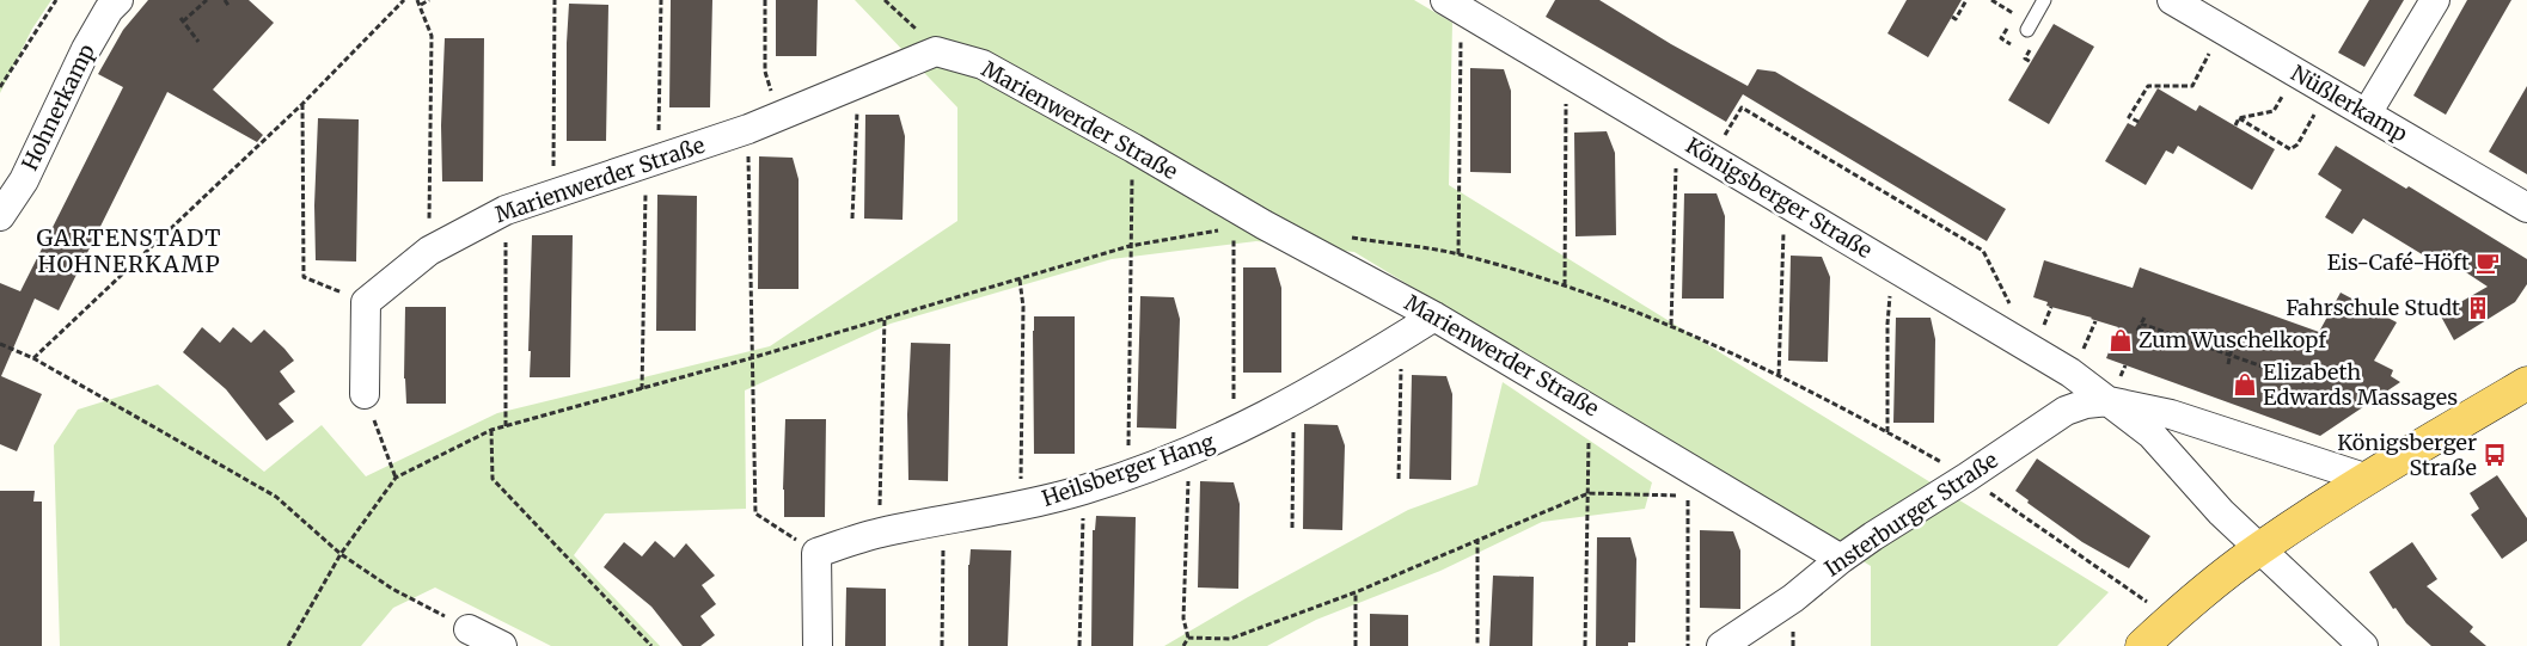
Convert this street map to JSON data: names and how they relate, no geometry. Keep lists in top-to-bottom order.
{
  "streets": {
    "street": [
      "Nüßlerkamp",
      "Hohnerkamp",
      "Marienwerder Straße",
      "Königsberger Straße",
      "Heilsberger Hang",
      "Insterburger Straße"
    ]
  },
  "crossings": [
    ["Marienwerder Straße", "Heilsberger Hang"],
    ["Marienwerder Straße", "Insterburger Straße"],
    ["Königsberger Straße", "Insterburger Straße"]
  ],
  "districts": ["GARTENSTADT HOHNERKAMP"],
  "places": {
    "cafe": ["Eis-Café-Höft"],
    "building": ["Fahrschule Studt"],
    "shop": ["Zum Wuschelkopf", "Elizabeth Edwards Massages"],
    "bus stop": ["Königsberger Straße"]
  }
}
